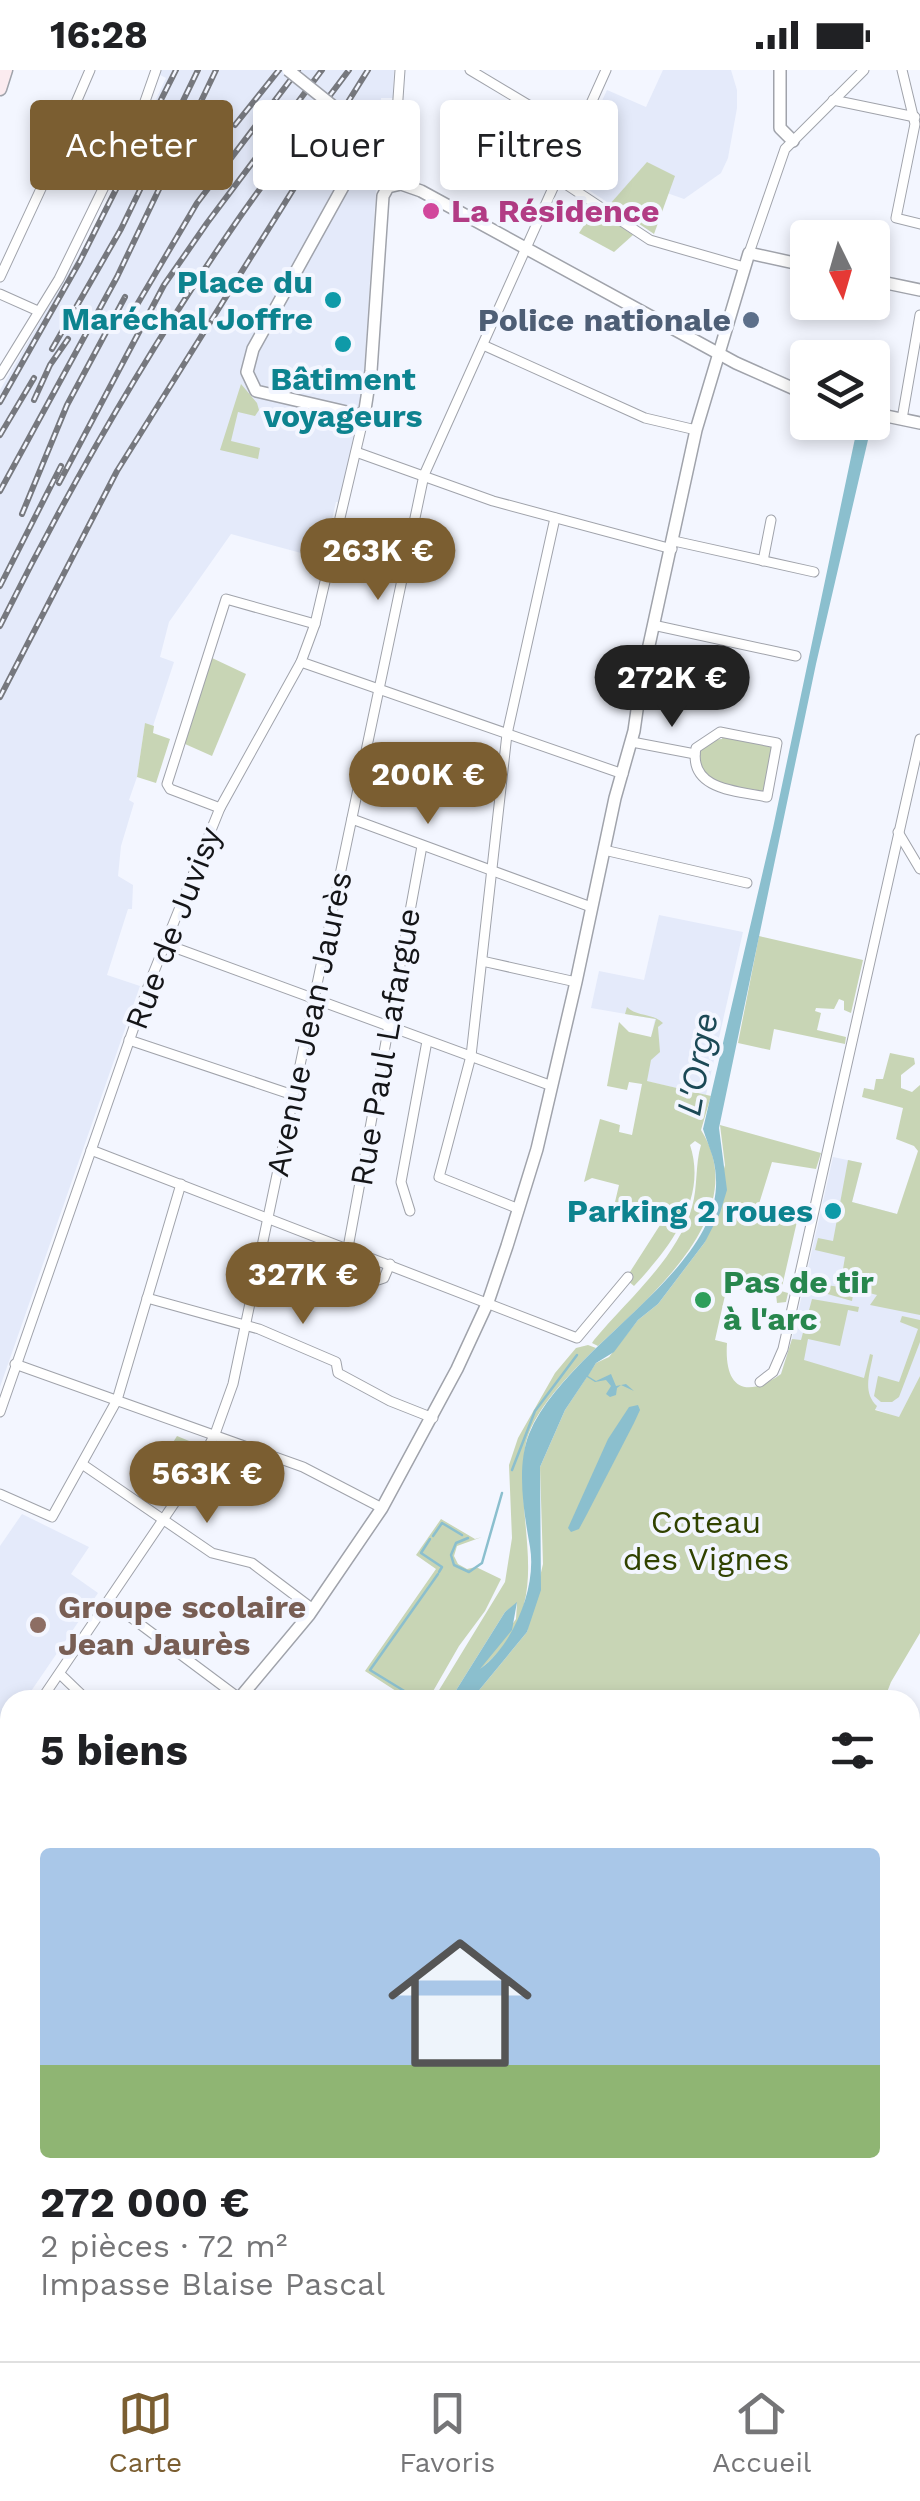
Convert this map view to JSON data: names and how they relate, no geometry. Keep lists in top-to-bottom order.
{
  "streets": {
    "street": ["Rue de Juvisy", "Avenue Jean Jaurès", "Rue Paul Lafargue"]
  },
  "water": ["L'Orge"],
  "parks": ["Coteau des Vignes"],
  "places": [
    "La Résidence",
    "Place du Maréchal Joffre",
    "Police nationale",
    "Bâtiment voyageurs",
    "Parking 2 roues",
    "Pas de tir à l'arc",
    "Groupe scolaire Jean Jaurès"
  ],
  "north": "bottom",
  "page": {
    "status": "16:28",
    "chip": ["Acheter", "Louer", "Filtres"],
    "price": [
      "263K €",
      "272K €",
      "200K €",
      "327K €",
      "563K €"
    ],
    "heading": "5 biens",
    "list": [
      {
        "name": "272 000 €",
        "note": "2 pièces · 72 m² · Impasse Blaise Pascal"
      }
    ],
    "tabs": ["Carte", "Favoris", "Accueil"]
  }
}
